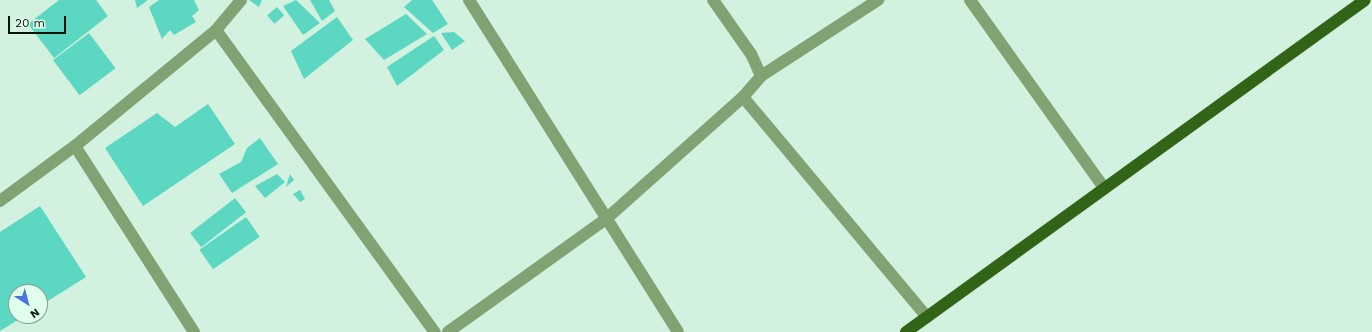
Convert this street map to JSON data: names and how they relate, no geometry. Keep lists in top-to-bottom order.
{
  "scale_bar": "20 m",
  "north": "bottom right"
}
